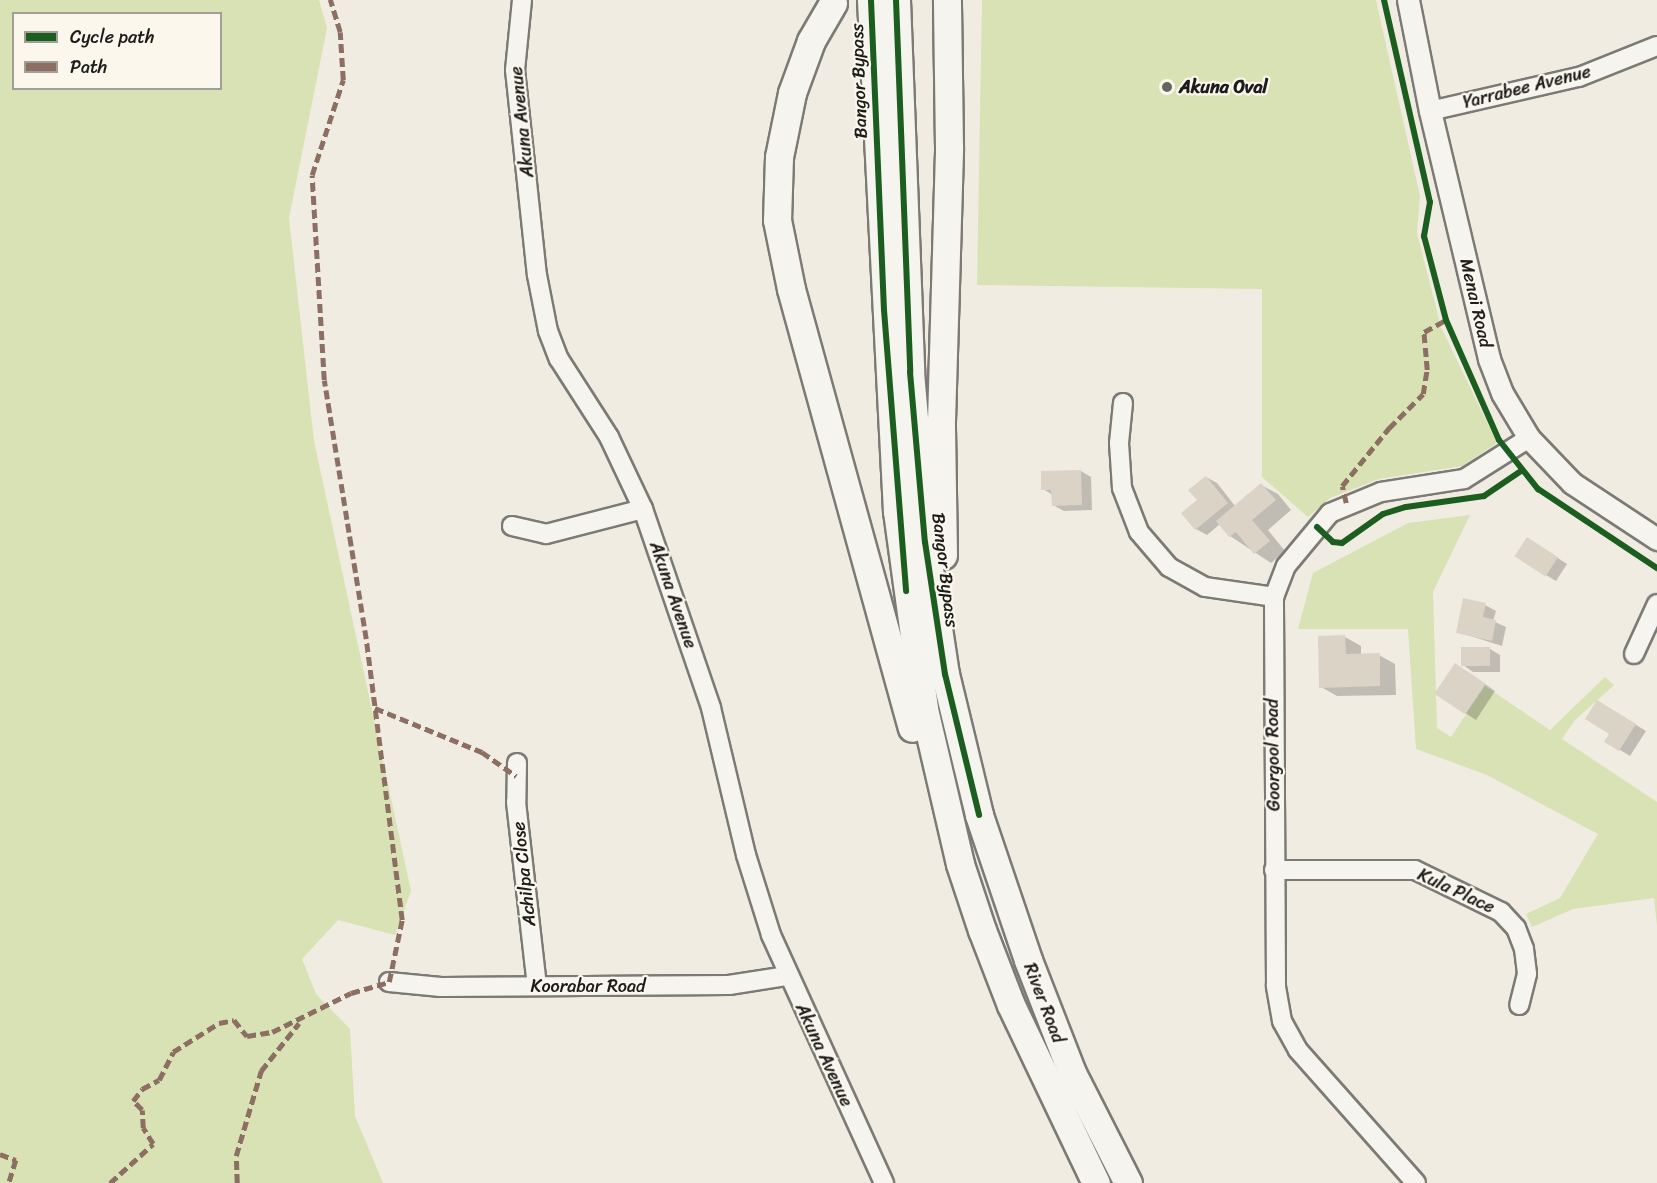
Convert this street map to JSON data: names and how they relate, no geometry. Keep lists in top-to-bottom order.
{
  "streets": {
    "main road": ["Bangor Bypass", "River Road"],
    "street": [
      "Yarrabee Avenue",
      "Akuna Avenue",
      "Menai Road",
      "Goorgool Road",
      "Achilpa Close",
      "Kula Place",
      "Koorabar Road"
    ]
  },
  "crossings": [
    ["Bangor Bypass", "River Road"],
    ["Yarrabee Avenue", "Menai Road"],
    ["Akuna Avenue", "Koorabar Road"],
    ["Menai Road", "Goorgool Road"],
    ["Goorgool Road", "Kula Place"],
    ["Achilpa Close", "Koorabar Road"]
  ],
  "places": ["Akuna Oval"],
  "legend": ["Cycle path", "Path"]
}
